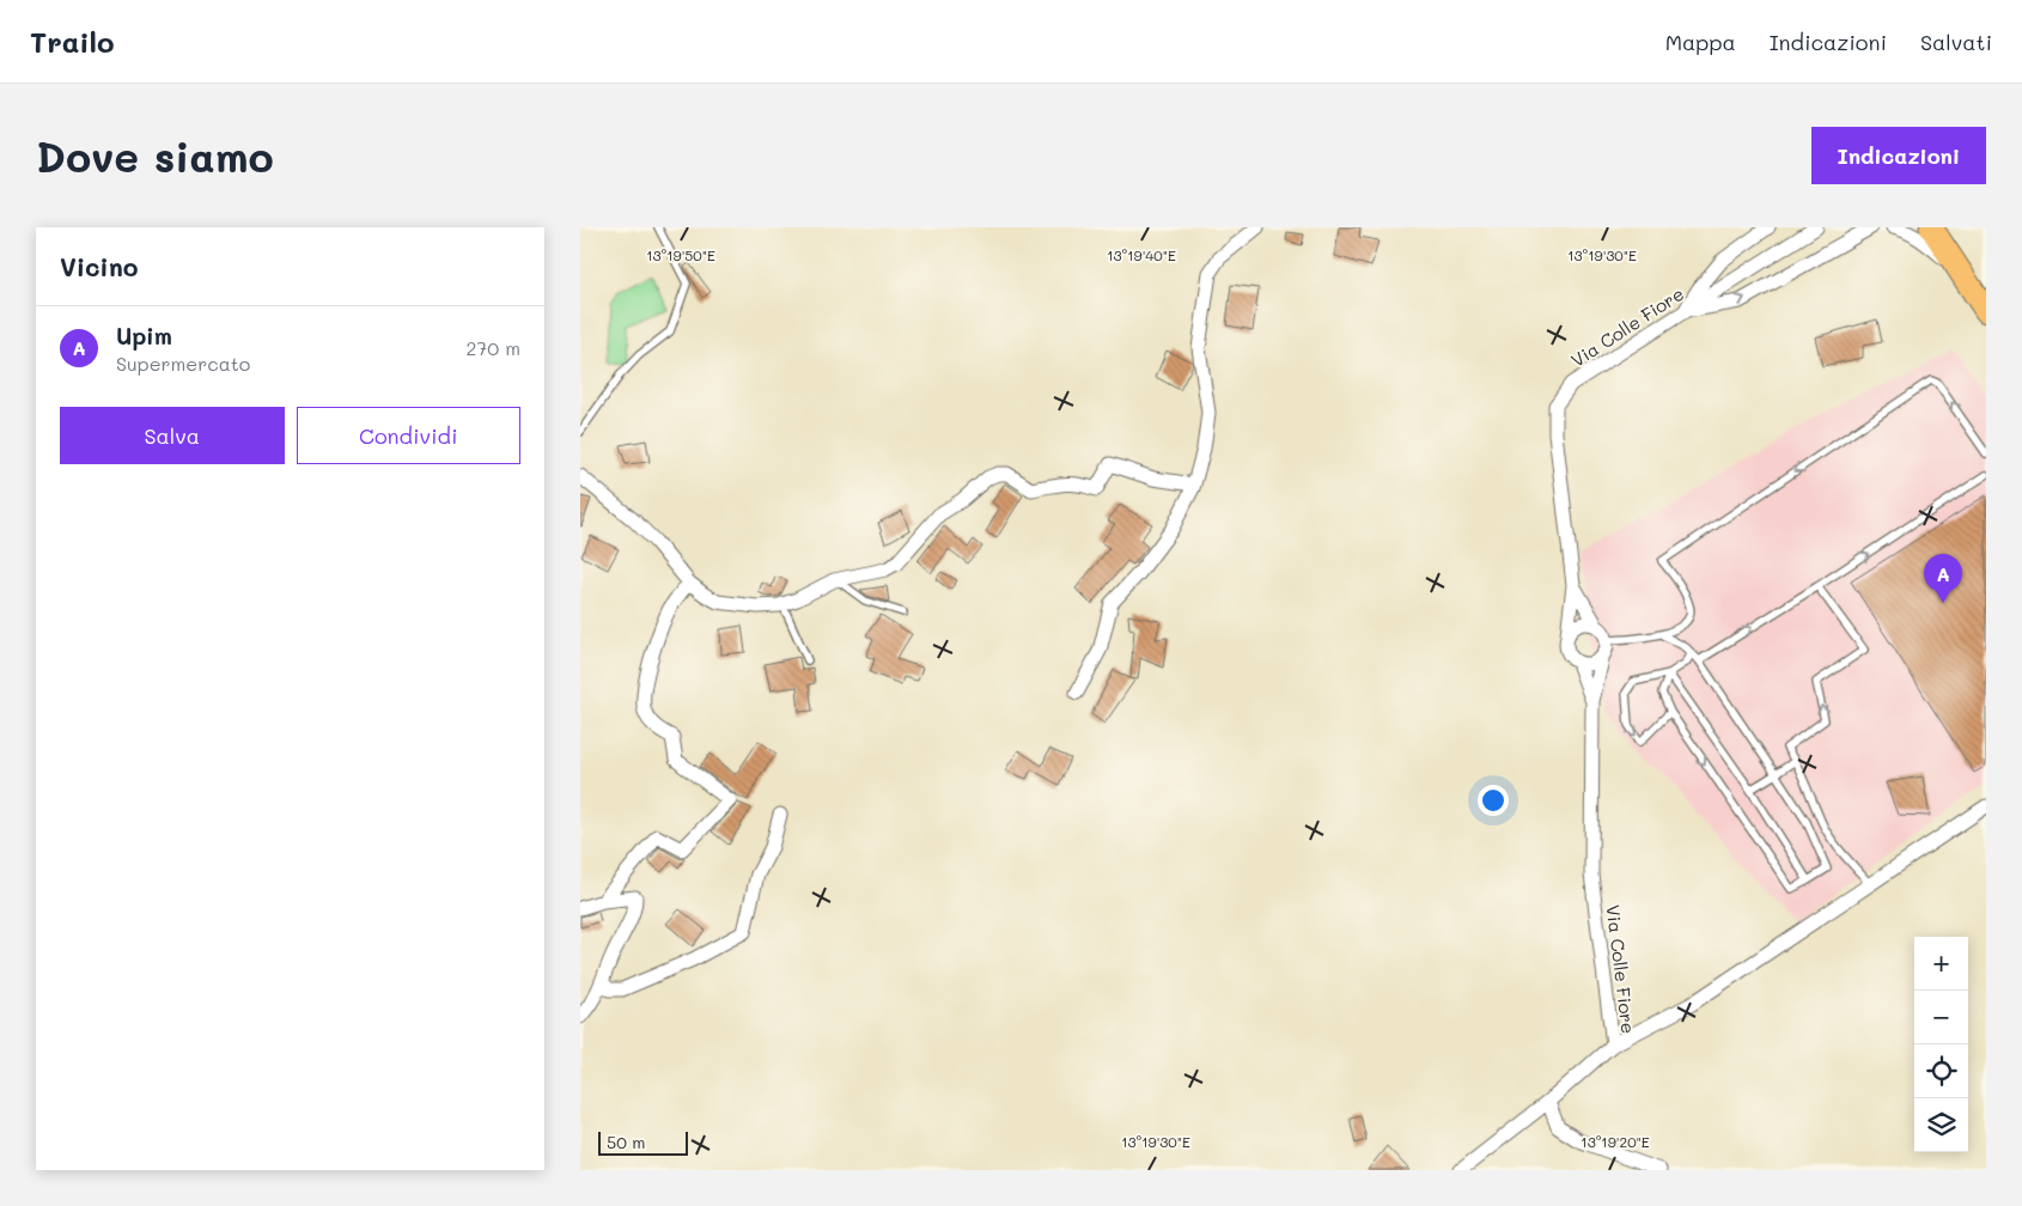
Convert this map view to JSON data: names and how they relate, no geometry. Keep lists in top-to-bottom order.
{
  "streets": {
    "street": ["Via Colle Fiore"]
  },
  "scale_bar": "50 m",
  "page": {
    "header": "Trailo",
    "nav": ["Mappa", "Indicazioni", "Salvati"],
    "buttons": [
      "Indicazioni",
      ["Salva", "Condividi"]
    ],
    "title": "Dove siamo",
    "heading": "Vicino",
    "list": [
      {
        "mark": "A",
        "name": "Upim",
        "note": "Supermercato",
        "value": "270 m"
      }
    ],
    "pins": "A",
    "map_buttons": ["+", "−"],
    "scale": "50 m"
  },
  "coordinates": [
    "13°19'50\"E",
    "13°19'40\"E",
    "13°19'30\"E",
    "13°19'20\"E"
  ]
}
